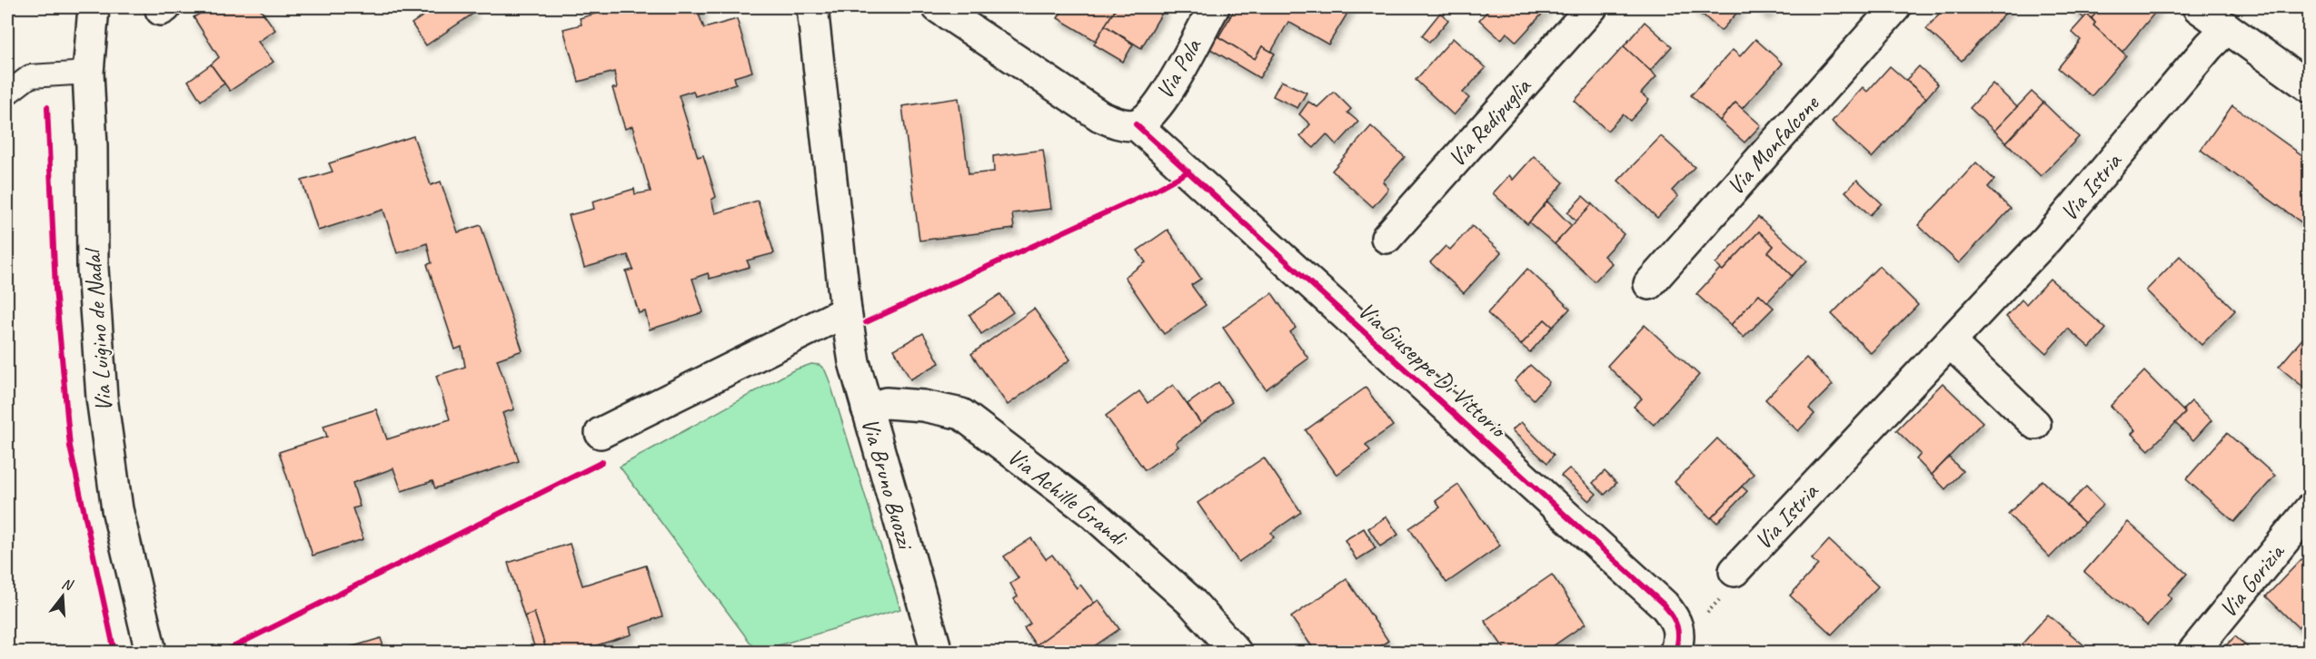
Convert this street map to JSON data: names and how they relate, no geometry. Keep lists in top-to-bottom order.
{
  "streets": {
    "street": [
      "Via Pola",
      "Via Redipuglia",
      "Via Monfalcone",
      "Via Istria",
      "Via Luigino de Nadal",
      "Via Giuseppe Di Vittorio",
      "Via Bruno Buozzi",
      "Via Achille Grandi",
      "Via Gorizia"
    ]
  },
  "crossings": [
    ["Via Pola", "Via Giuseppe Di Vittorio"],
    ["Via Bruno Buozzi", "Via Achille Grandi"]
  ],
  "north": "top"
}
